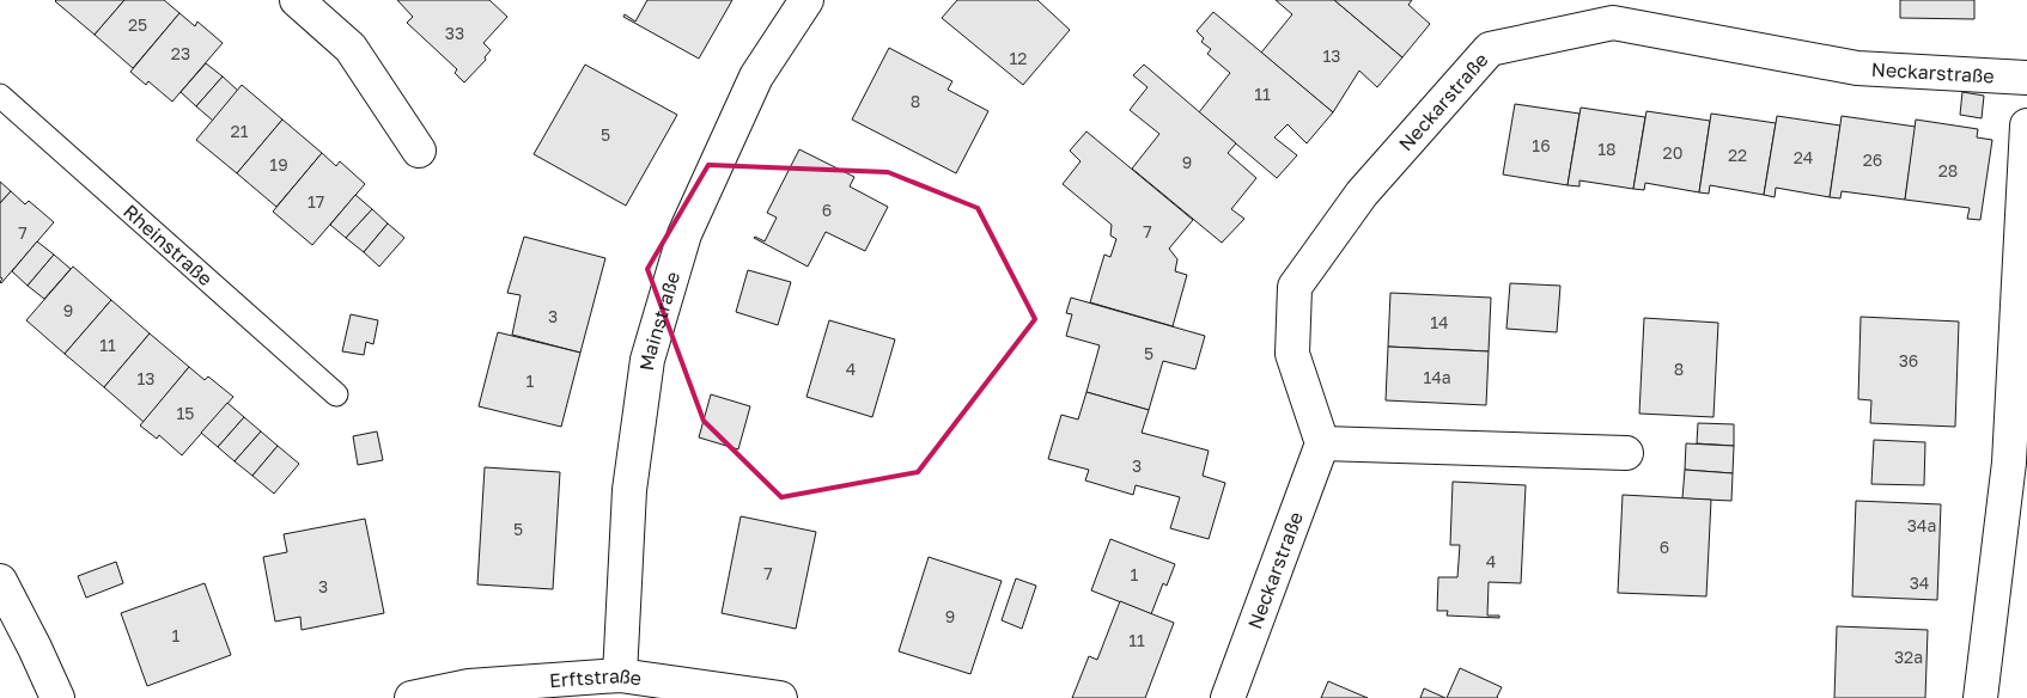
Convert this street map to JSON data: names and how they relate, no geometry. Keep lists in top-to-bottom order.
{
  "streets": {
    "street": ["Neckarstraße", "Mainstraße", "Erftstraße"],
    "lane": ["Rheinstraße"]
  },
  "crossings": [
    ["Mainstraße", "Erftstraße"]
  ],
  "house_numbers": [
    "25",
    "33",
    "23",
    "13",
    "12",
    "11",
    "8",
    "21",
    "5",
    "16",
    "18",
    "20",
    "22",
    "24",
    "26",
    "9",
    "19",
    "28",
    "17",
    "6",
    "7",
    "7",
    "9",
    "3",
    "14",
    "11",
    "5",
    "36",
    "4",
    "8",
    "14a",
    "13",
    "1",
    "15",
    "3",
    "34a",
    "5",
    "6",
    "4",
    "7",
    "1",
    "34",
    "3",
    "9",
    "1",
    "11",
    "32a"
  ]
}
